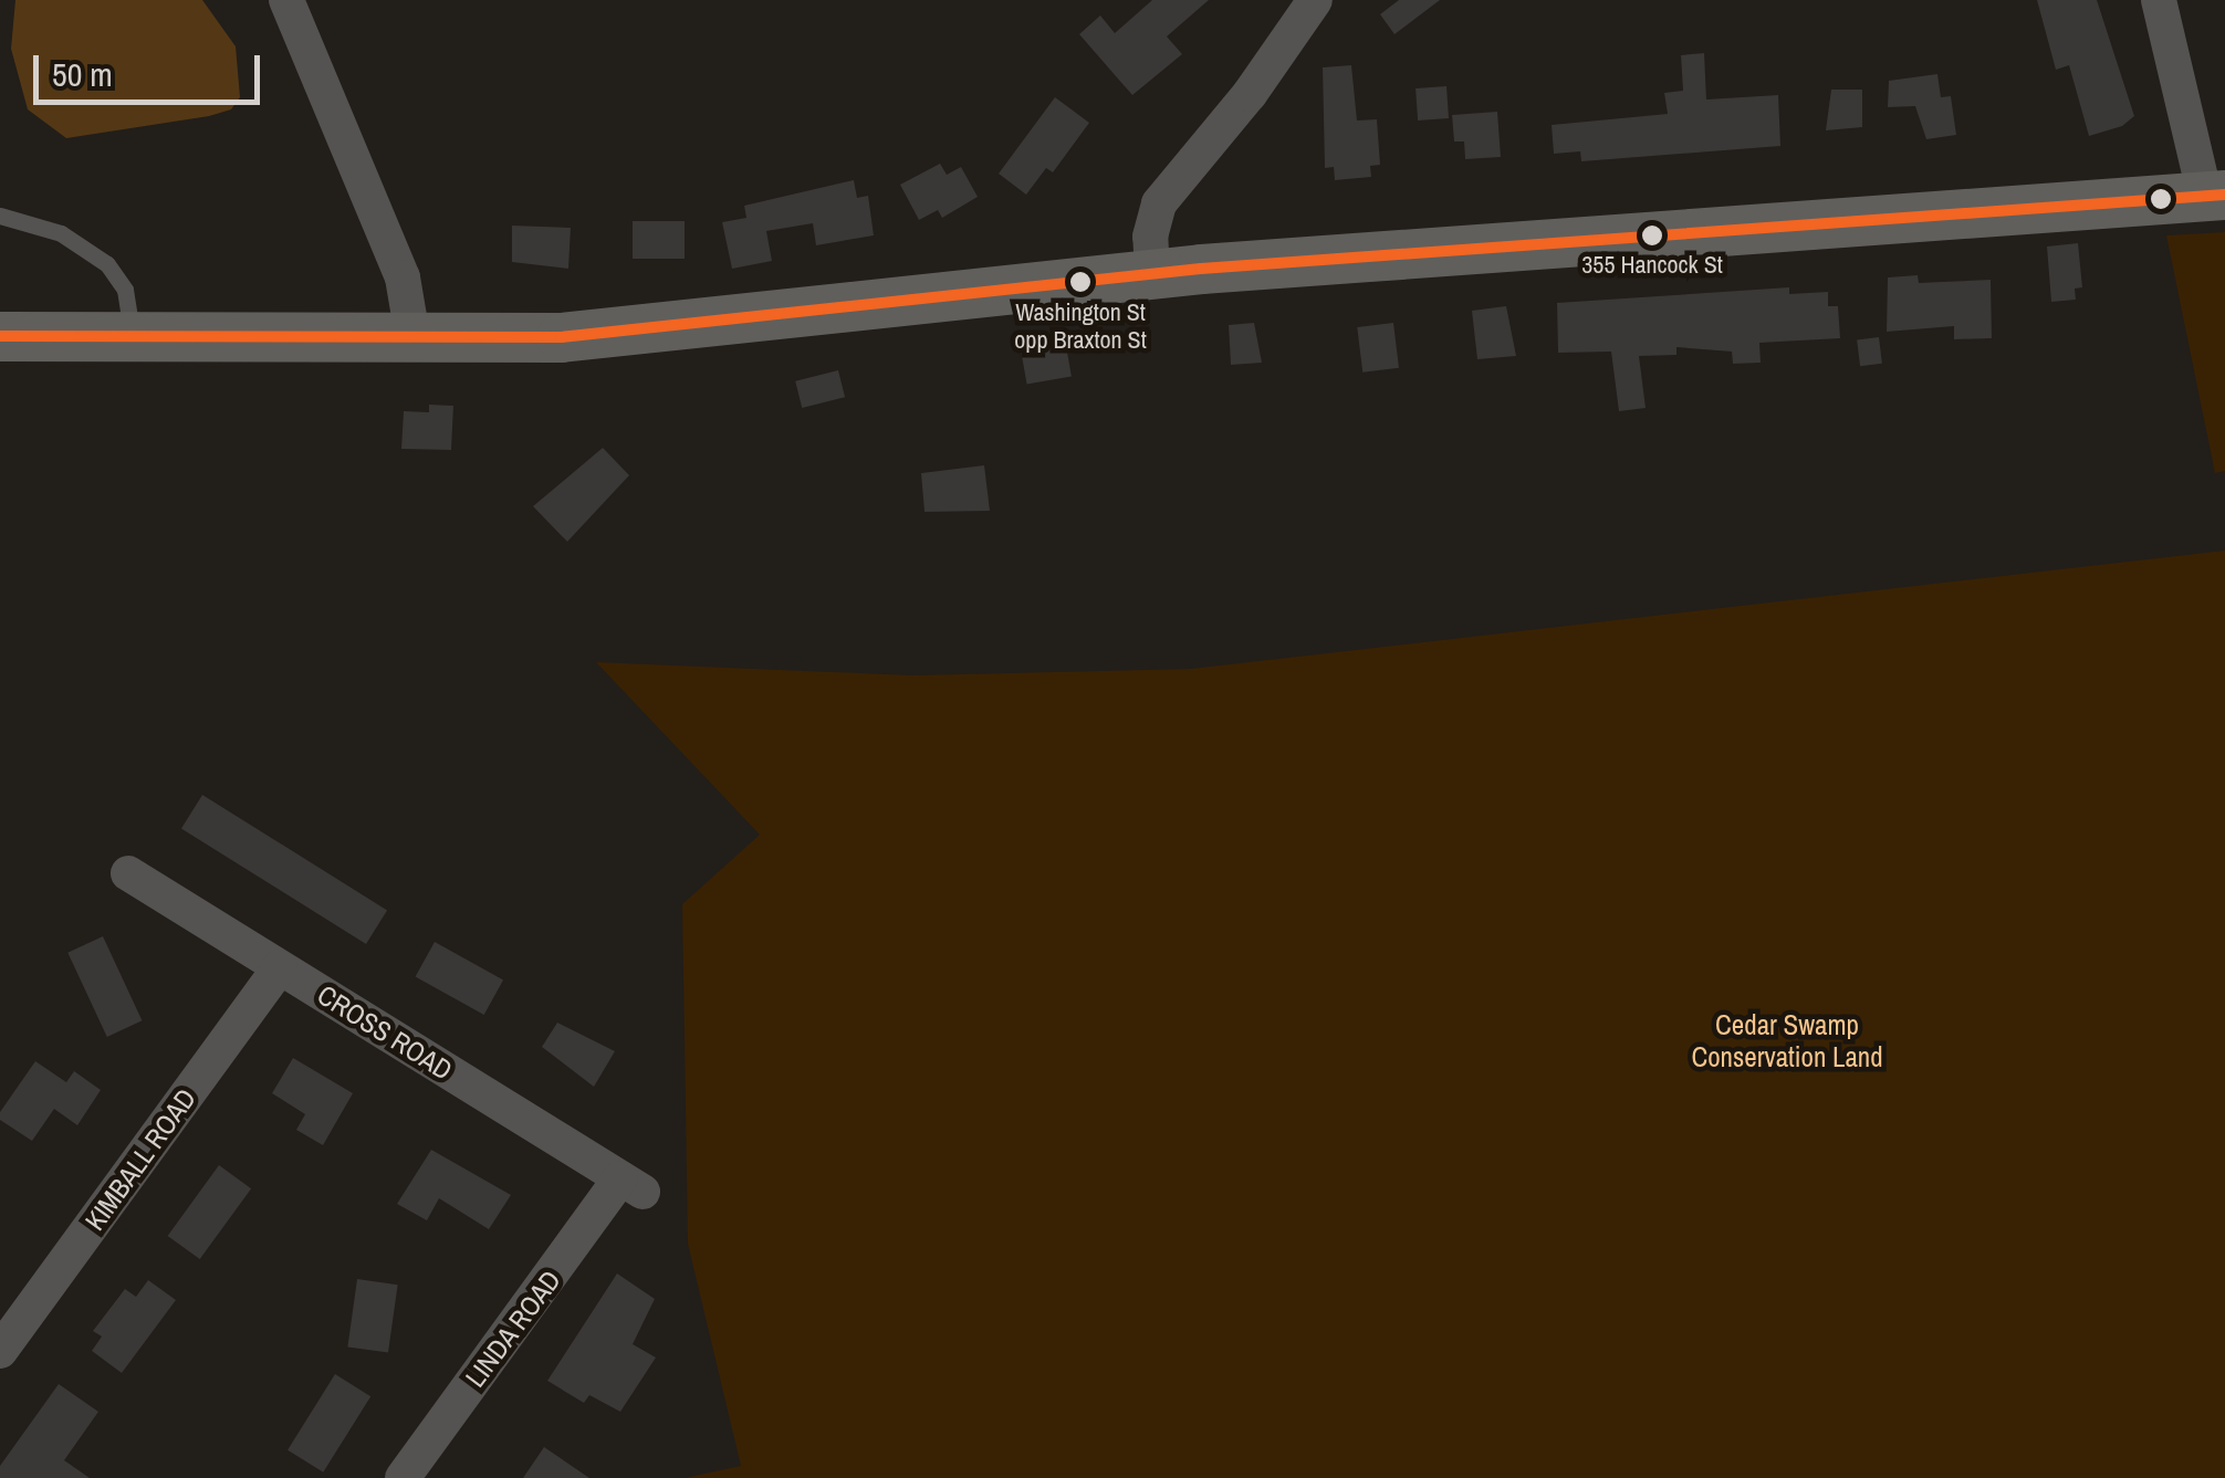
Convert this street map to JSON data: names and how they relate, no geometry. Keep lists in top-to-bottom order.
{
  "streets": {
    "street": ["CROSS ROAD", "KIMBALL ROAD", "LINDA ROAD"]
  },
  "crossings": [
    ["CROSS ROAD", "KIMBALL ROAD"],
    ["CROSS ROAD", "LINDA ROAD"]
  ],
  "parks": ["Cedar Swamp Conservation Land"],
  "places": ["355 Hancock St", "Washington St opp Braxton St"],
  "scale_bar": "50 m"
}
